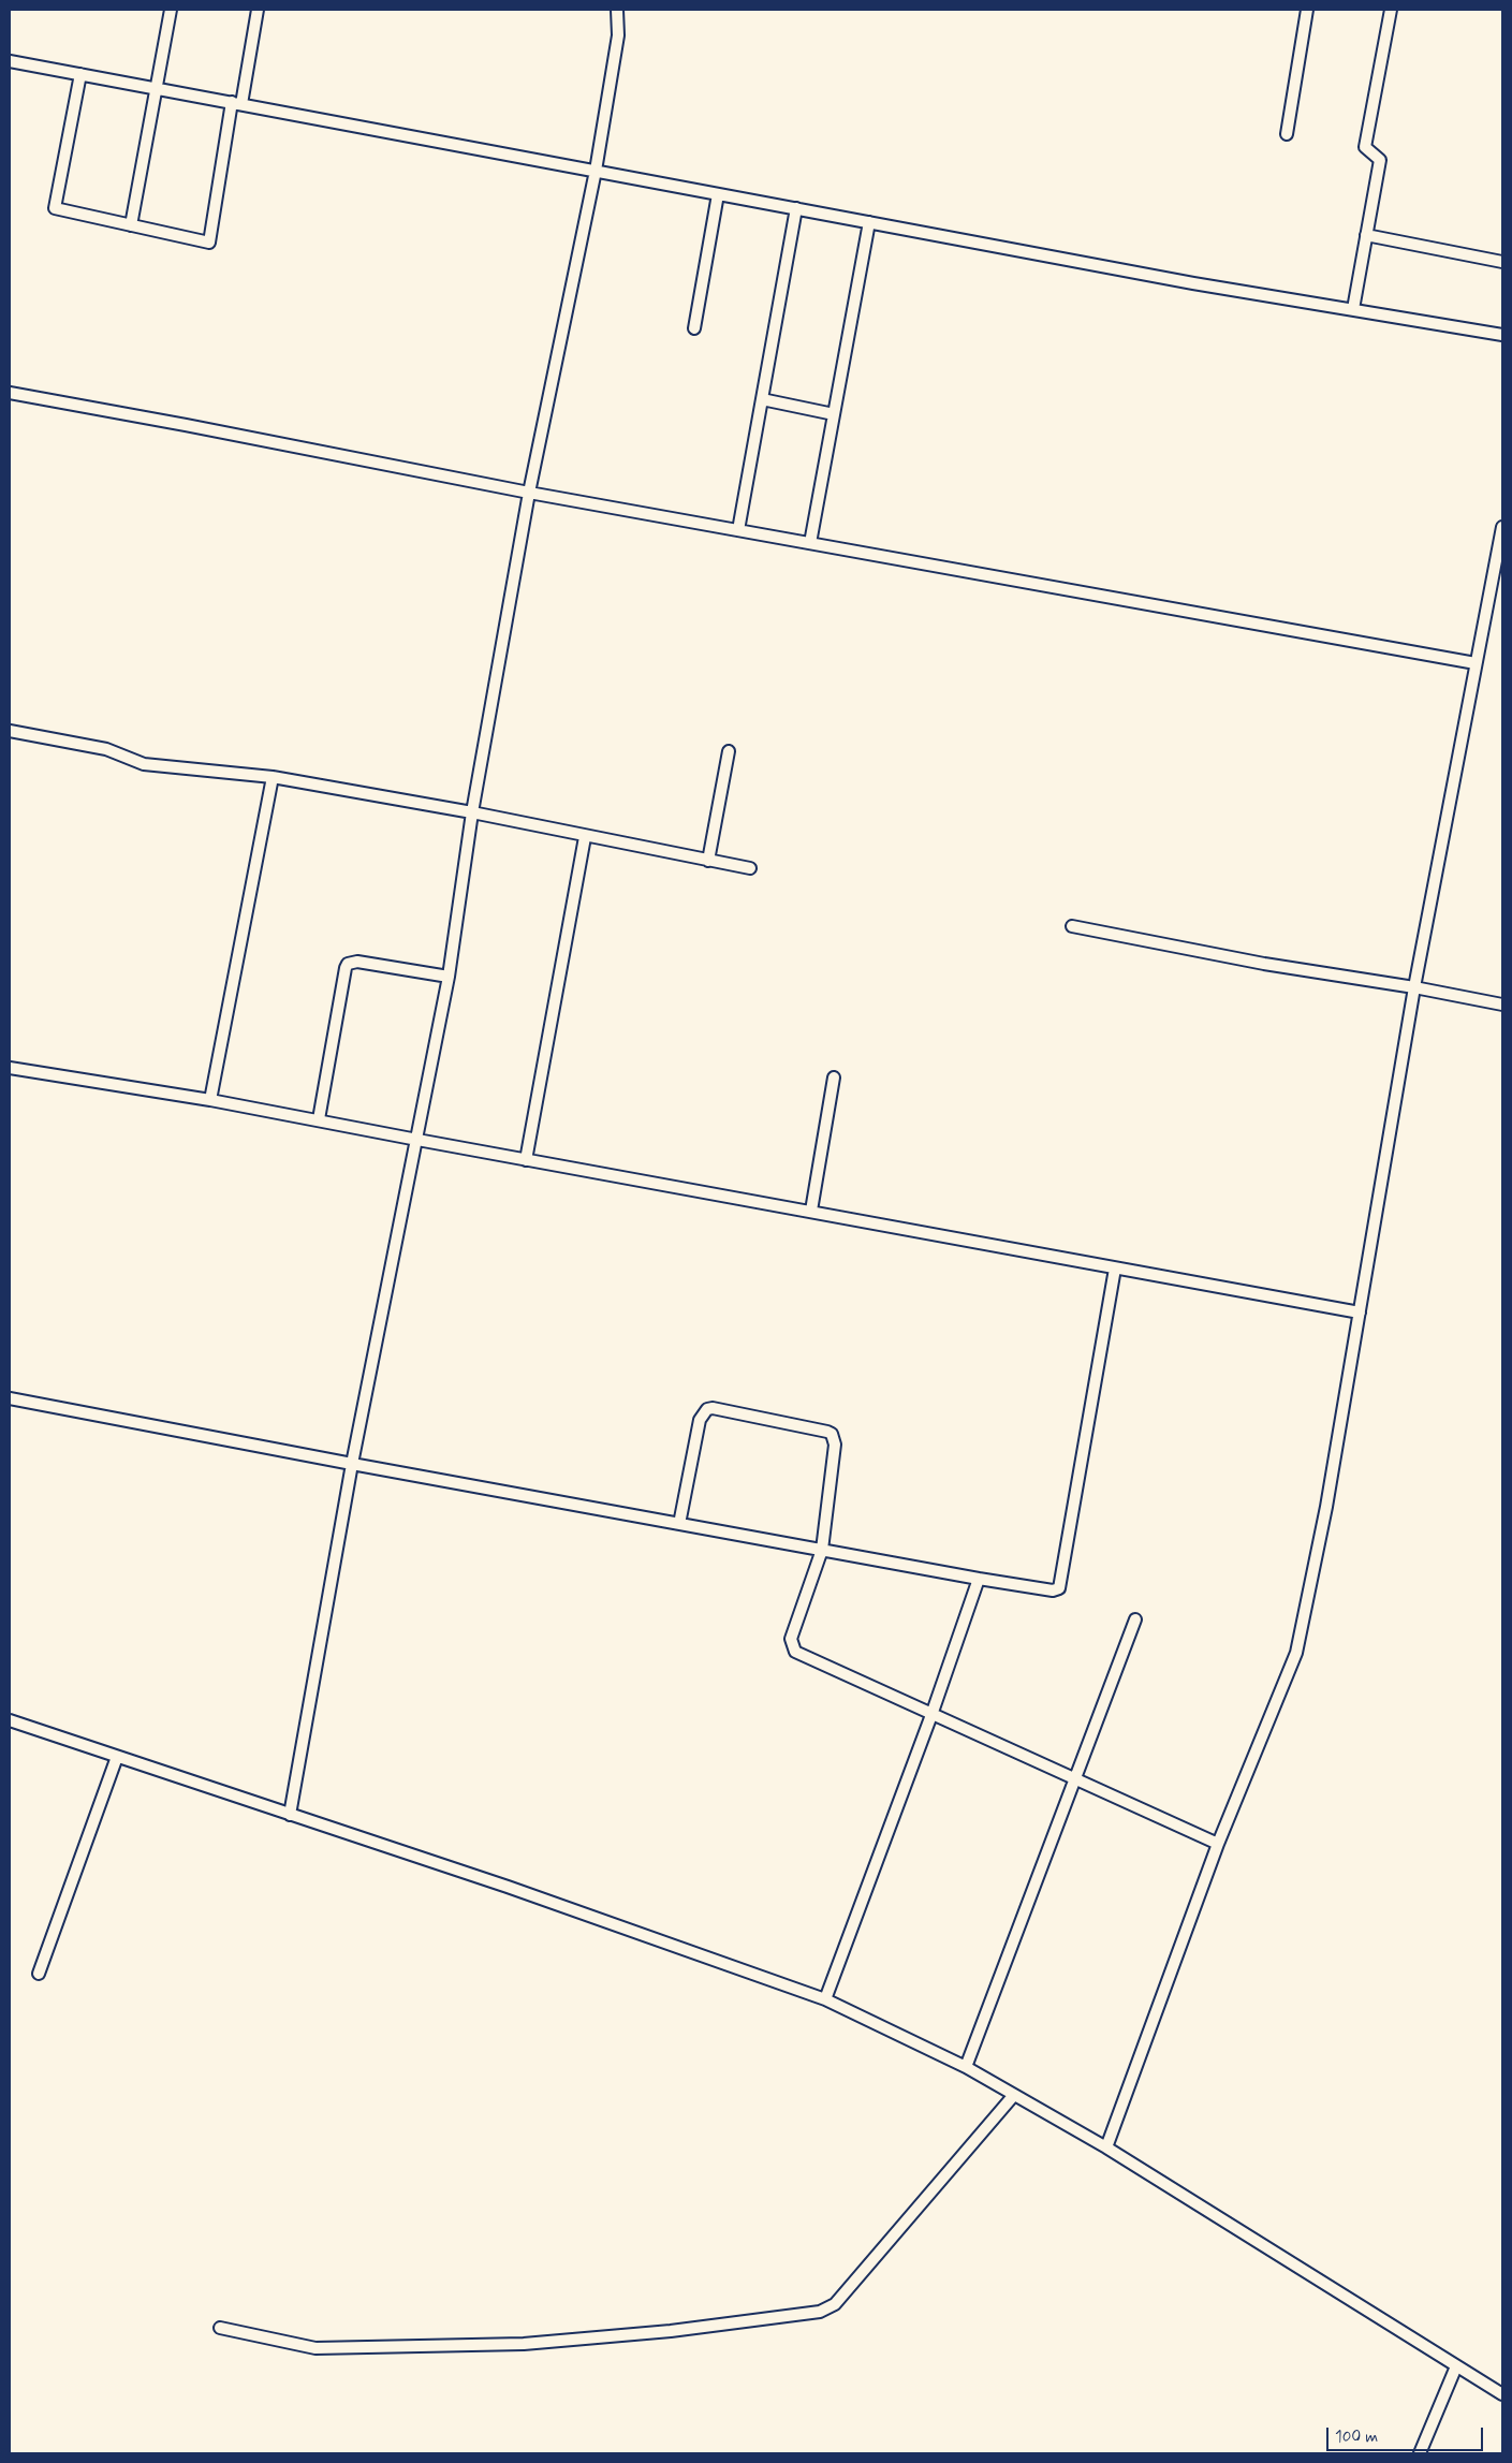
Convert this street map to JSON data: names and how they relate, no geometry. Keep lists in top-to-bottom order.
{
  "scale_bar": "100 m"
}
